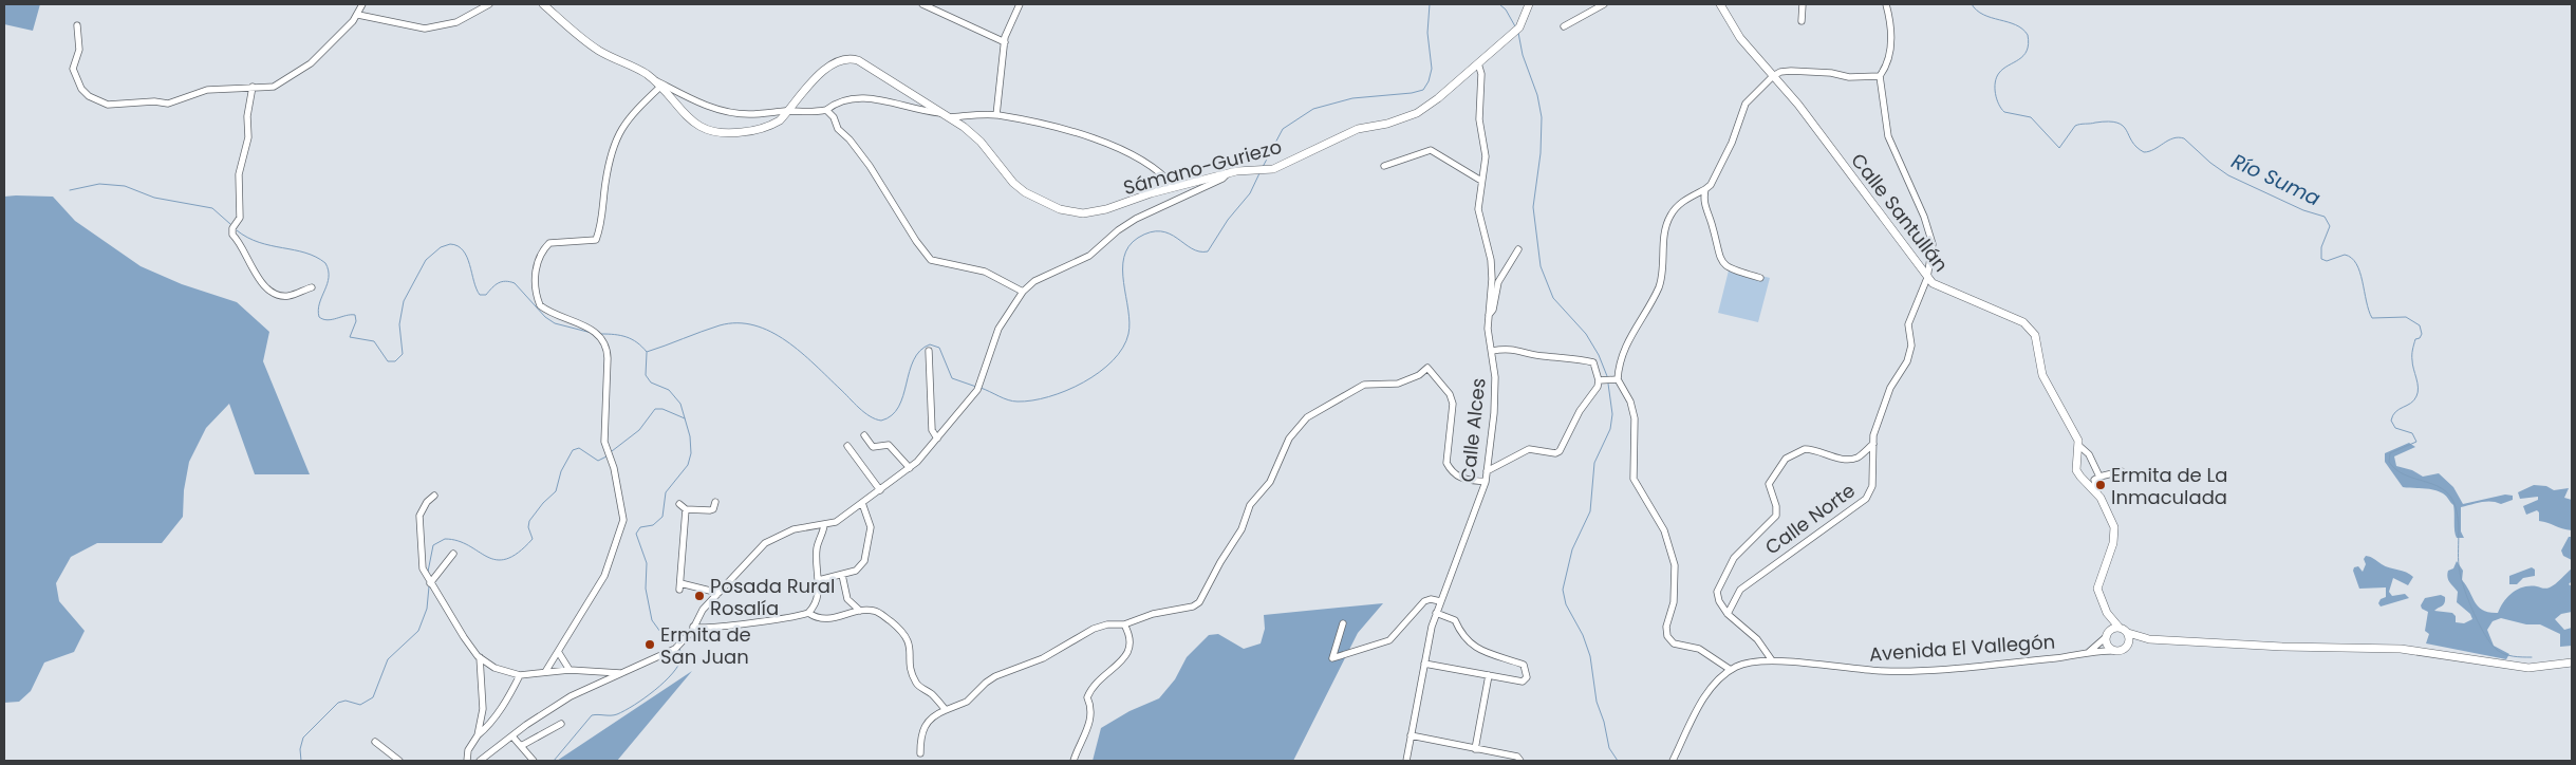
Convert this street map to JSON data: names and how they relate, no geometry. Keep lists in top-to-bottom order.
{
  "streets": {
    "street": [
      "Sámano-Guriezo",
      "Calle Santullán",
      "Calle Alces",
      "Calle Norte",
      "Avenida El Vallegón"
    ]
  },
  "crossings": [
    ["Sámano-Guriezo", "Calle Alces"],
    ["Calle Santullán", "Calle Norte"]
  ],
  "water": ["Río Suma"],
  "places": ["Ermita de La Inmaculada", "Posada Rural Rosalía", "Ermita de San Juan"]
}
